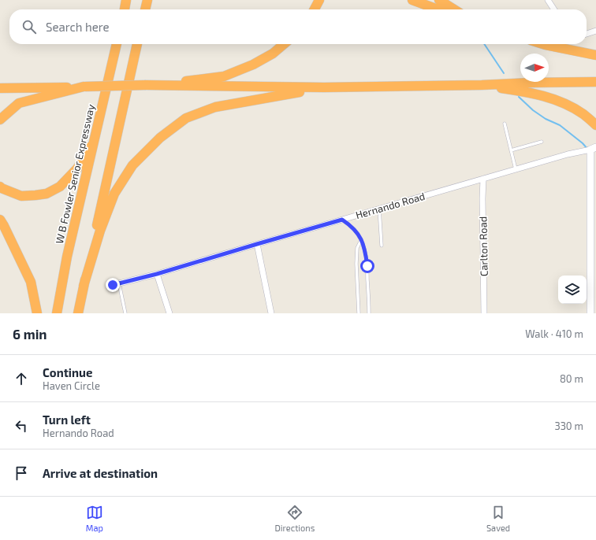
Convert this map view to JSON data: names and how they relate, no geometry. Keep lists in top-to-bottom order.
{
  "streets": {
    "highway": ["W B Fowler Senior Expressway"],
    "street": ["Hernando Road", "Carlton Road"]
  },
  "crossings": [
    ["Hernando Road", "Carlton Road"]
  ],
  "north": "right",
  "page": {
    "search": "Search here",
    "heading": ["6 min", "Walk · 410 m"],
    "list": [
      ["Continue", "Haven Circle", "80 m"],
      ["Turn left", "Hernando Road", "330 m"],
      "Arrive at destination"
    ],
    "nav": ["Map", "Directions", "Saved"]
  }
}
